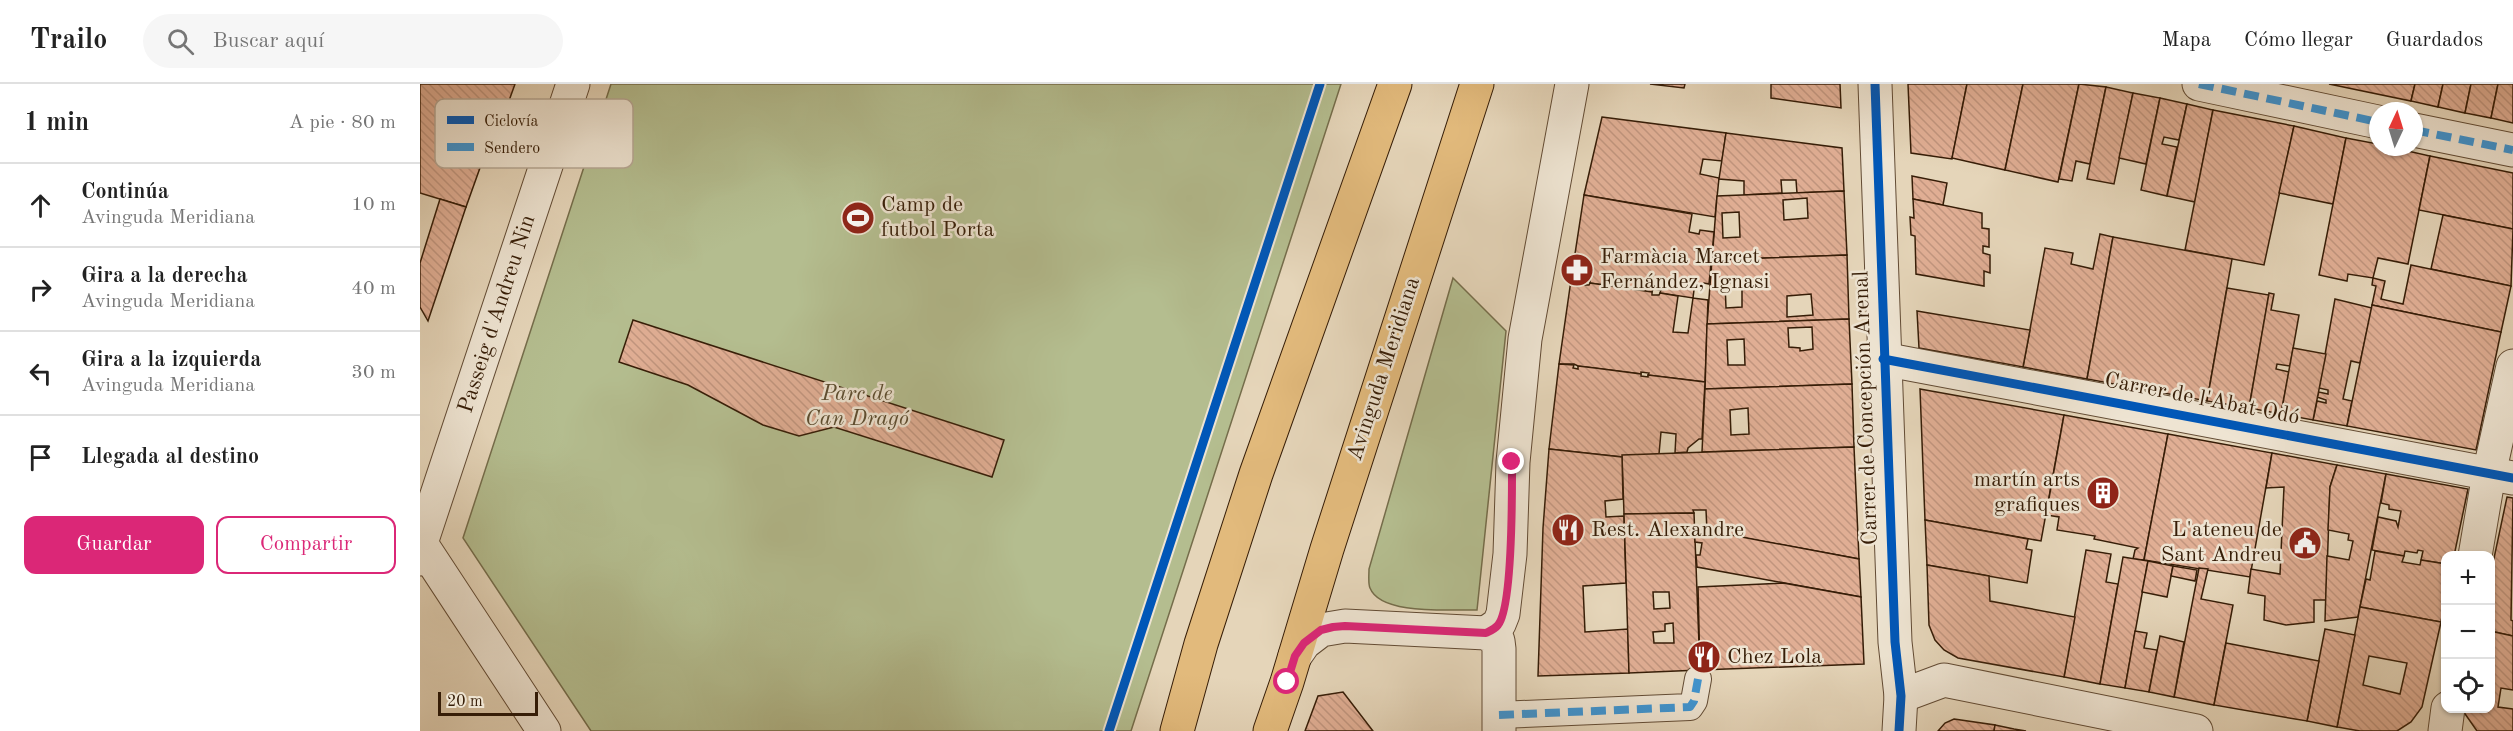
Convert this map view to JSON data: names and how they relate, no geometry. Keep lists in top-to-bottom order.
{
  "streets": {
    "main road": ["Avinguda Meridiana"],
    "street": ["Passeig d'Andreu Nin", "Carrer de l'Abat Odó", "Carrer de Concepción Arenal"]
  },
  "crossings": [
    ["Carrer de l'Abat Odó", "Carrer de Concepción Arenal"]
  ],
  "parks": ["Parc de Can Dragó"],
  "places": {
    "sports": ["Camp de futbol Porta"],
    "pharmacy": ["Farmàcia Marcet Fernández, Ignasi"],
    "building": ["martín arts grafiques"],
    "restaurant": ["Rest. Alexandre", "Chez Lola"],
    "public building": ["L'ateneu de Sant Andreu"]
  },
  "legend": ["Ciclovía", "Sendero"],
  "scale_bar": "20 m",
  "north": "top",
  "page": {
    "header": "Trailo",
    "search": "Buscar aquí",
    "nav": ["Mapa", "Cómo llegar", "Guardados"],
    "heading": ["1 min", "A pie · 80 m"],
    "list": [
      ["Continúa", "Avinguda Meridiana", "10 m"],
      ["Gira a la derecha", "Avinguda Meridiana", "40 m"],
      ["Gira a la izquierda", "Avinguda Meridiana", "30 m"],
      "Llegada al destino"
    ],
    "buttons": ["Guardar", "Compartir"],
    "map_buttons": ["+", "−"],
    "scale": "20 m"
  }
}
